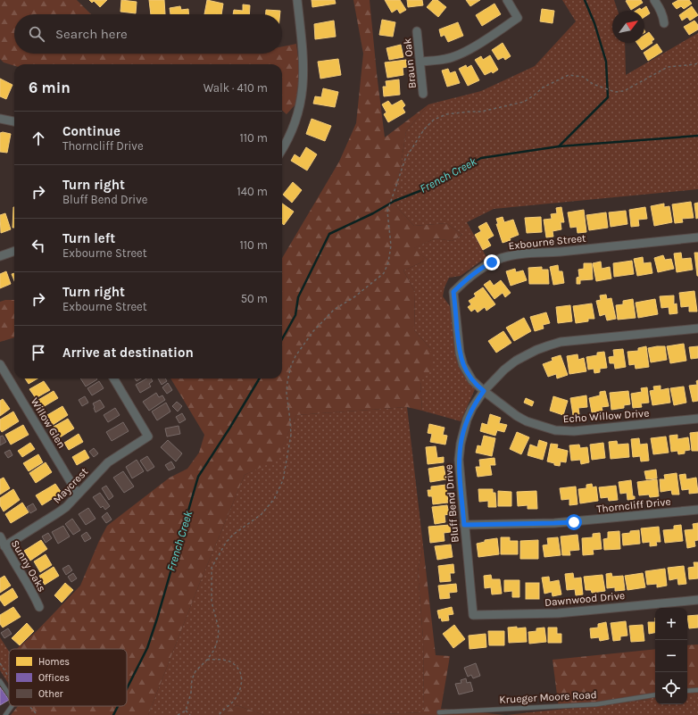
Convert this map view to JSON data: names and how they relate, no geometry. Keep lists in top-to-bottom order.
{
  "streets": {
    "street": [
      "Braun Oak",
      "Exbourne Street",
      "Echo Willow Drive",
      "Willow Glen",
      "Maycrest",
      "Bluff Bend Drive",
      "Thorncliff Drive",
      "Sunny Oaks",
      "Dawnwood Drive"
    ],
    "lane": ["Krueger Moore Road"]
  },
  "crossings": [
    ["Exbourne Street", "Echo Willow Drive"],
    ["Exbourne Street", "Bluff Bend Drive"],
    ["Echo Willow Drive", "Bluff Bend Drive"],
    ["Willow Glen", "Maycrest"],
    ["Maycrest", "Sunny Oaks"],
    ["Bluff Bend Drive", "Thorncliff Drive"],
    ["Bluff Bend Drive", "Dawnwood Drive"]
  ],
  "water": ["French Creek"],
  "legend": ["Homes", "Offices", "Other"],
  "north": "top right",
  "page": {
    "search": "Search here",
    "heading": ["6 min", "Walk · 410 m"],
    "list": [
      ["Continue", "Thorncliff Drive", "110 m"],
      ["Turn right", "Bluff Bend Drive", "140 m"],
      ["Turn left", "Exbourne Street", "110 m"],
      ["Turn right", "Exbourne Street", "50 m"],
      "Arrive at destination"
    ],
    "map_buttons": ["+", "−"]
  }
}
